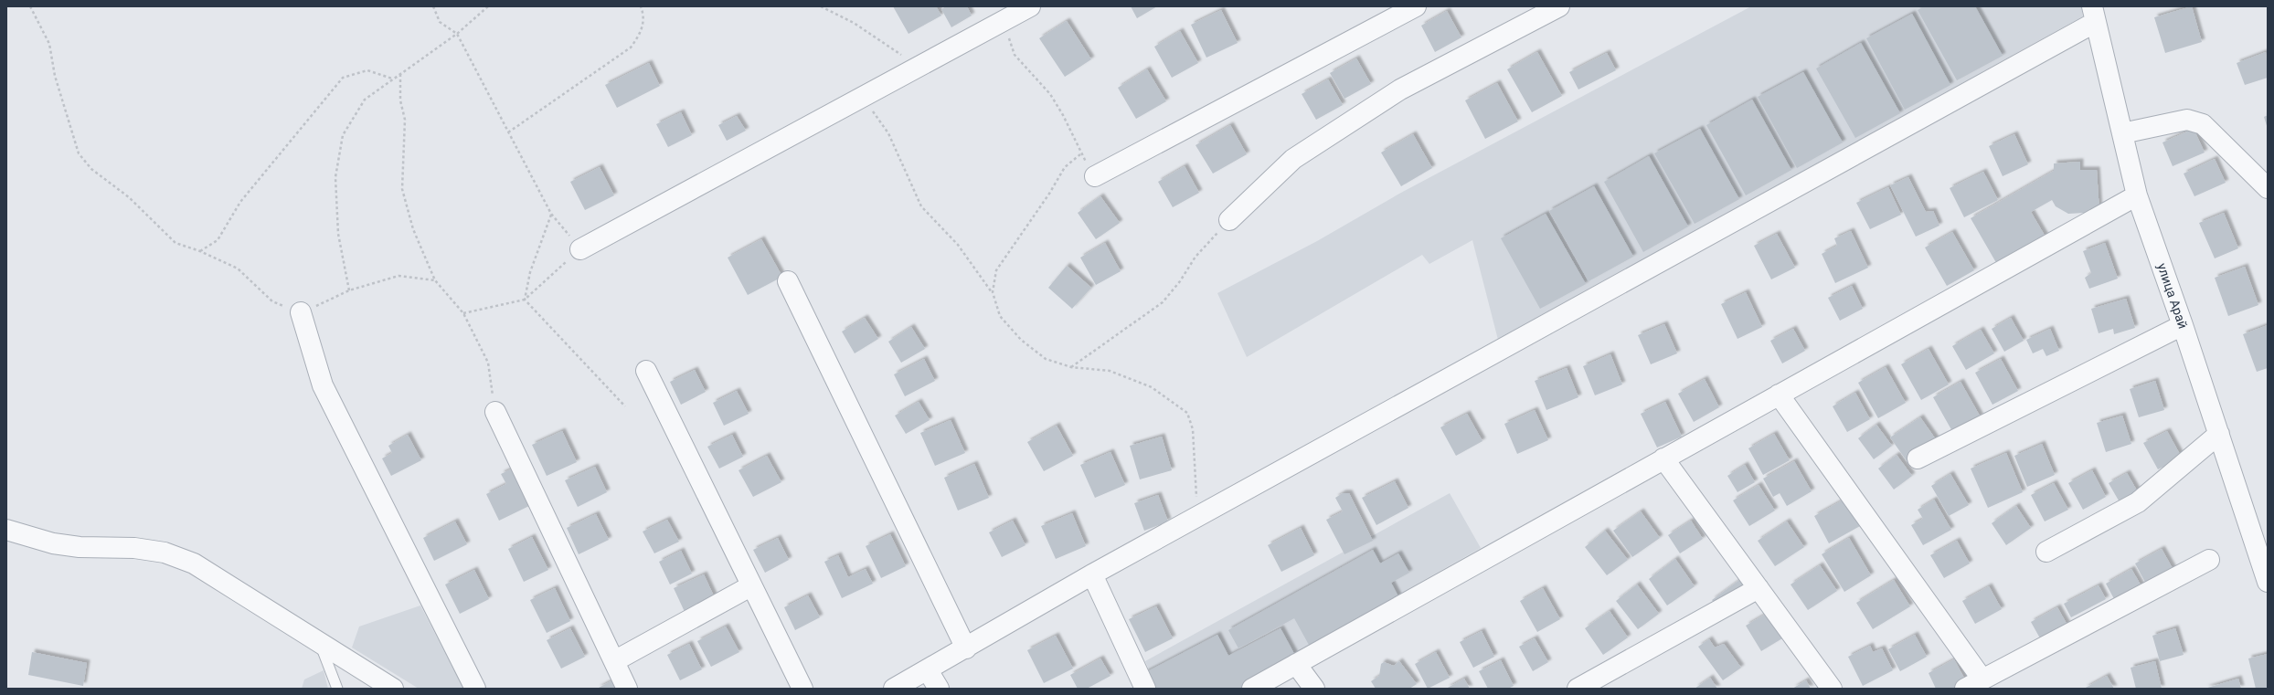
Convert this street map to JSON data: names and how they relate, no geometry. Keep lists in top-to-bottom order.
{
  "streets": {
    "street": ["улица Арай"]
  }
}
